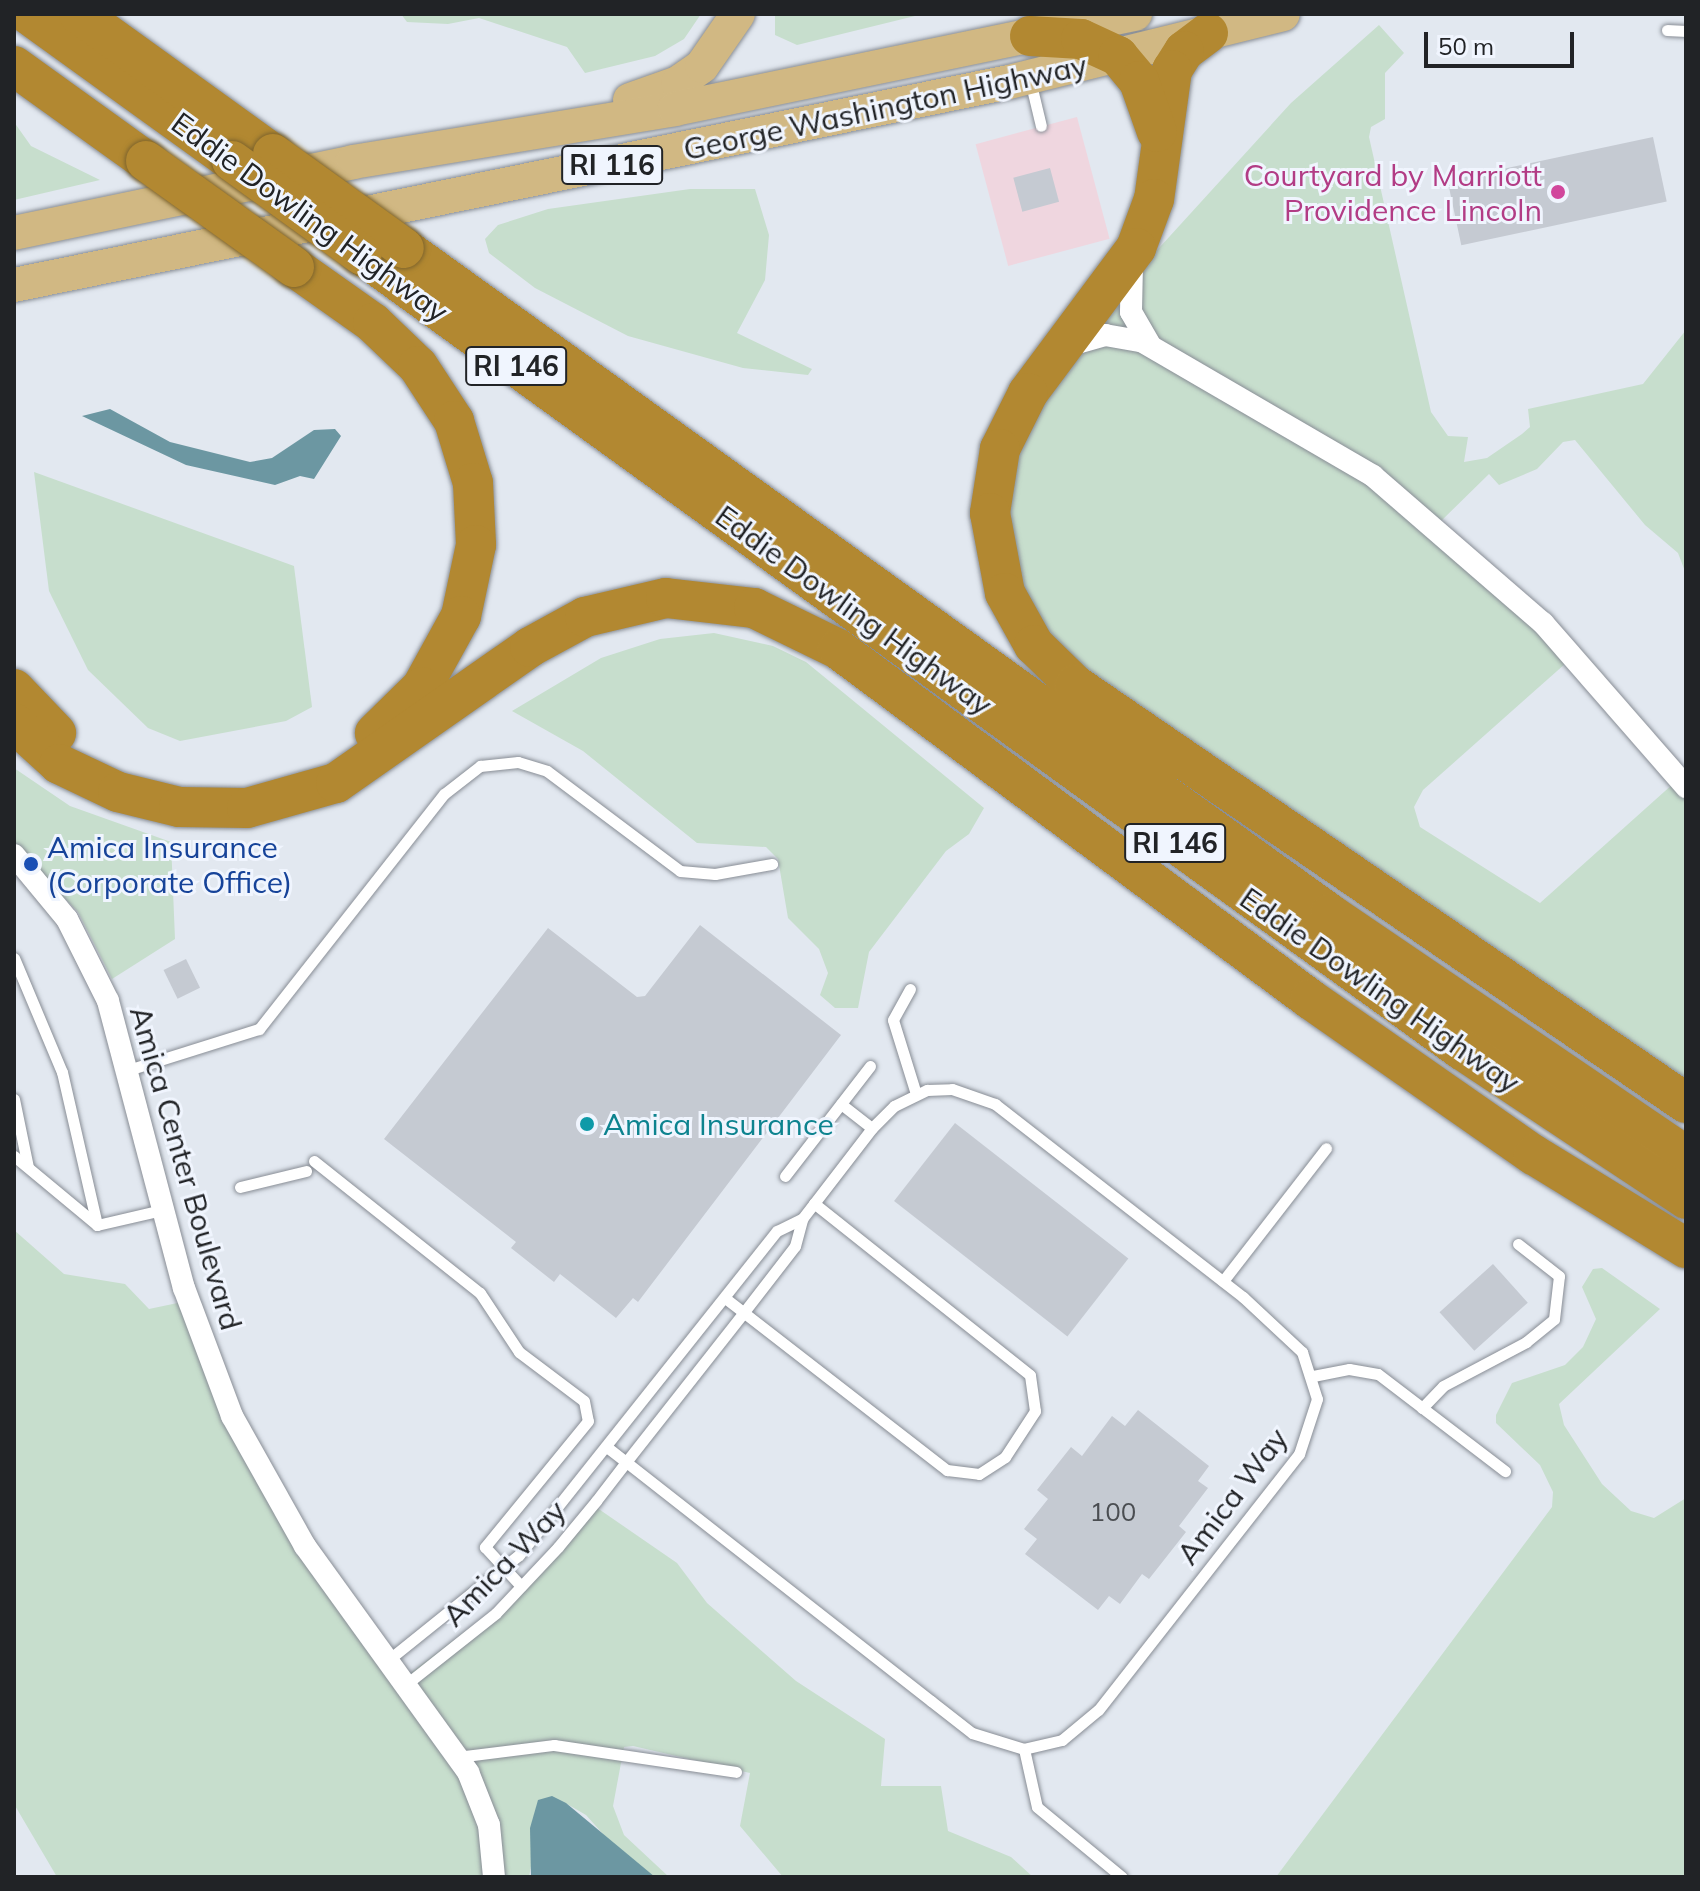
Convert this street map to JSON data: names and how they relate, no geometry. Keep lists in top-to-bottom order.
{
  "streets": {
    "highway": ["Eddie Dowling Highway", "RI 146"],
    "main road": ["George Washington Highway", "RI 116"],
    "street": ["Amica Center Boulevard"],
    "lane": ["Amica Way"]
  },
  "crossings": [
    ["Amica Center Boulevard", "Amica Way"]
  ],
  "places": ["Courtyard by Marriott Providence Lincoln", "Amica Insurance (Corporate Office)", "Amica Insurance"],
  "house_numbers": ["100"],
  "scale_bar": "50 m"
}
